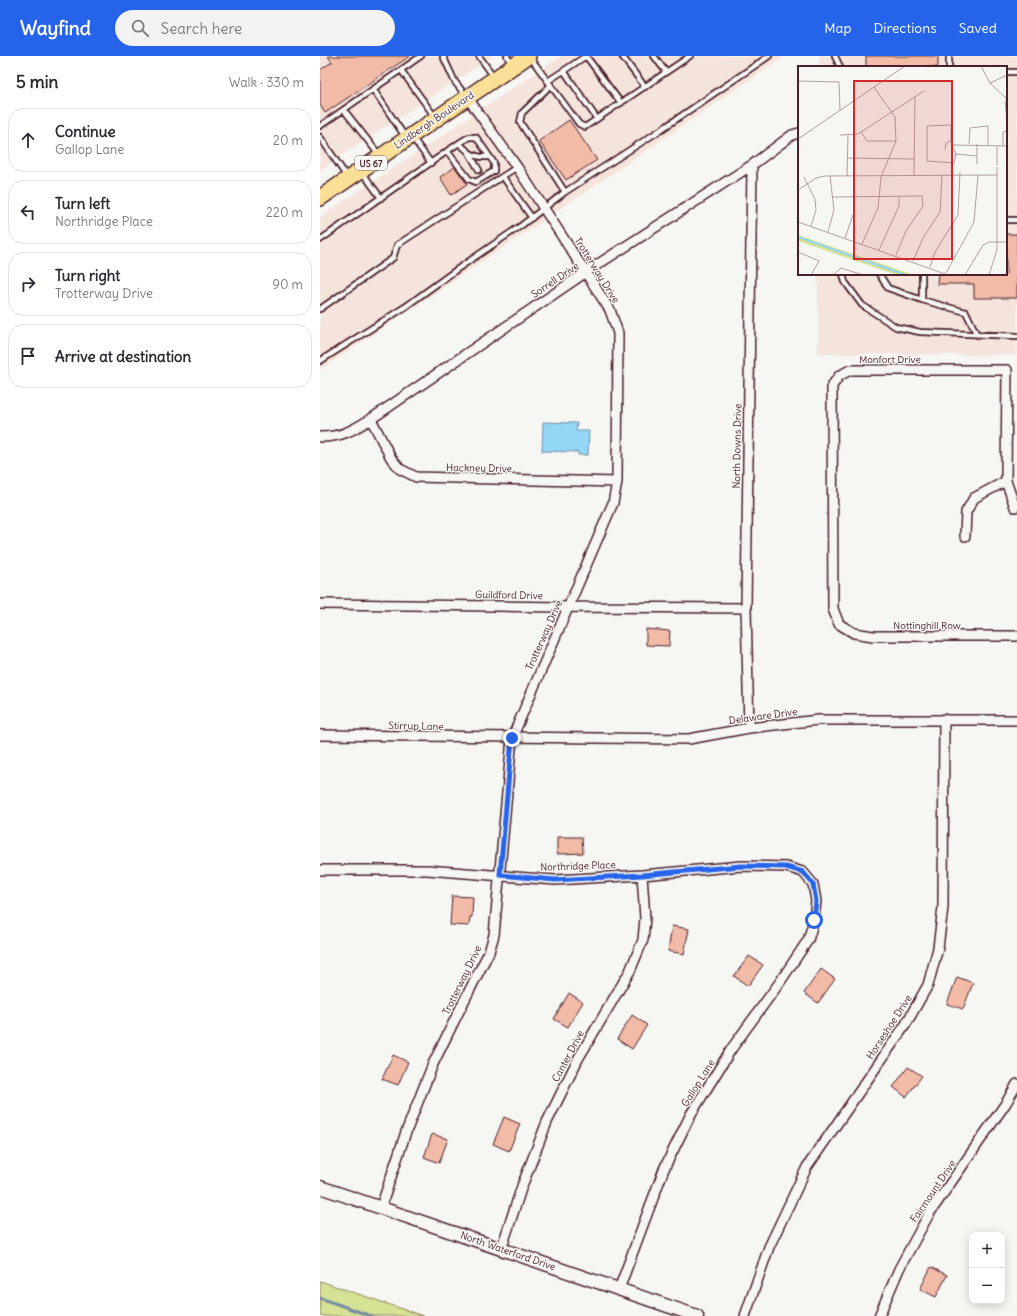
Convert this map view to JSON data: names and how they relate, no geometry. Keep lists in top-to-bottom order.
{
  "streets": {
    "main road": ["Lindbergh Boulevard", "US 67"],
    "street": [
      "Trotterway Drive",
      "Sorrell Drive",
      "Monfort Drive",
      "North Downs Drive",
      "Hackney Drive",
      "Guildford Drive",
      "Nottinghill Row",
      "Delaware Drive",
      "Stirrup Lane",
      "Northridge Place",
      "Horseshoe Drive",
      "Canter Drive",
      "Gallop Lane",
      "Fairmount Drive",
      "North Waterford Drive"
    ]
  },
  "crossings": [
    ["Lindbergh Boulevard", "Trotterway Drive"],
    ["Trotterway Drive", "Sorrell Drive"],
    ["Trotterway Drive", "Hackney Drive"],
    ["Trotterway Drive", "Guildford Drive"],
    ["Trotterway Drive", "Delaware Drive"],
    ["Trotterway Drive", "Stirrup Lane"],
    ["Trotterway Drive", "Northridge Place"],
    ["Trotterway Drive", "North Waterford Drive"],
    ["Sorrell Drive", "North Downs Drive"],
    ["Sorrell Drive", "Hackney Drive"],
    ["Monfort Drive", "Nottinghill Row"],
    ["North Downs Drive", "Guildford Drive"],
    ["North Downs Drive", "Delaware Drive"],
    ["Delaware Drive", "Stirrup Lane"],
    ["Delaware Drive", "Horseshoe Drive"],
    ["Northridge Place", "Canter Drive"],
    ["Northridge Place", "Gallop Lane"],
    ["Canter Drive", "North Waterford Drive"],
    ["Gallop Lane", "North Waterford Drive"]
  ],
  "page": {
    "header": "Wayfind",
    "search": "Search here",
    "nav": ["Map", "Directions", "Saved"],
    "heading": ["5 min", "Walk · 330 m"],
    "list": [
      ["Continue", "Gallop Lane", "20 m"],
      ["Turn left", "Northridge Place", "220 m"],
      ["Turn right", "Trotterway Drive", "90 m"],
      "Arrive at destination"
    ],
    "map_buttons": ["+", "−"]
  }
}
